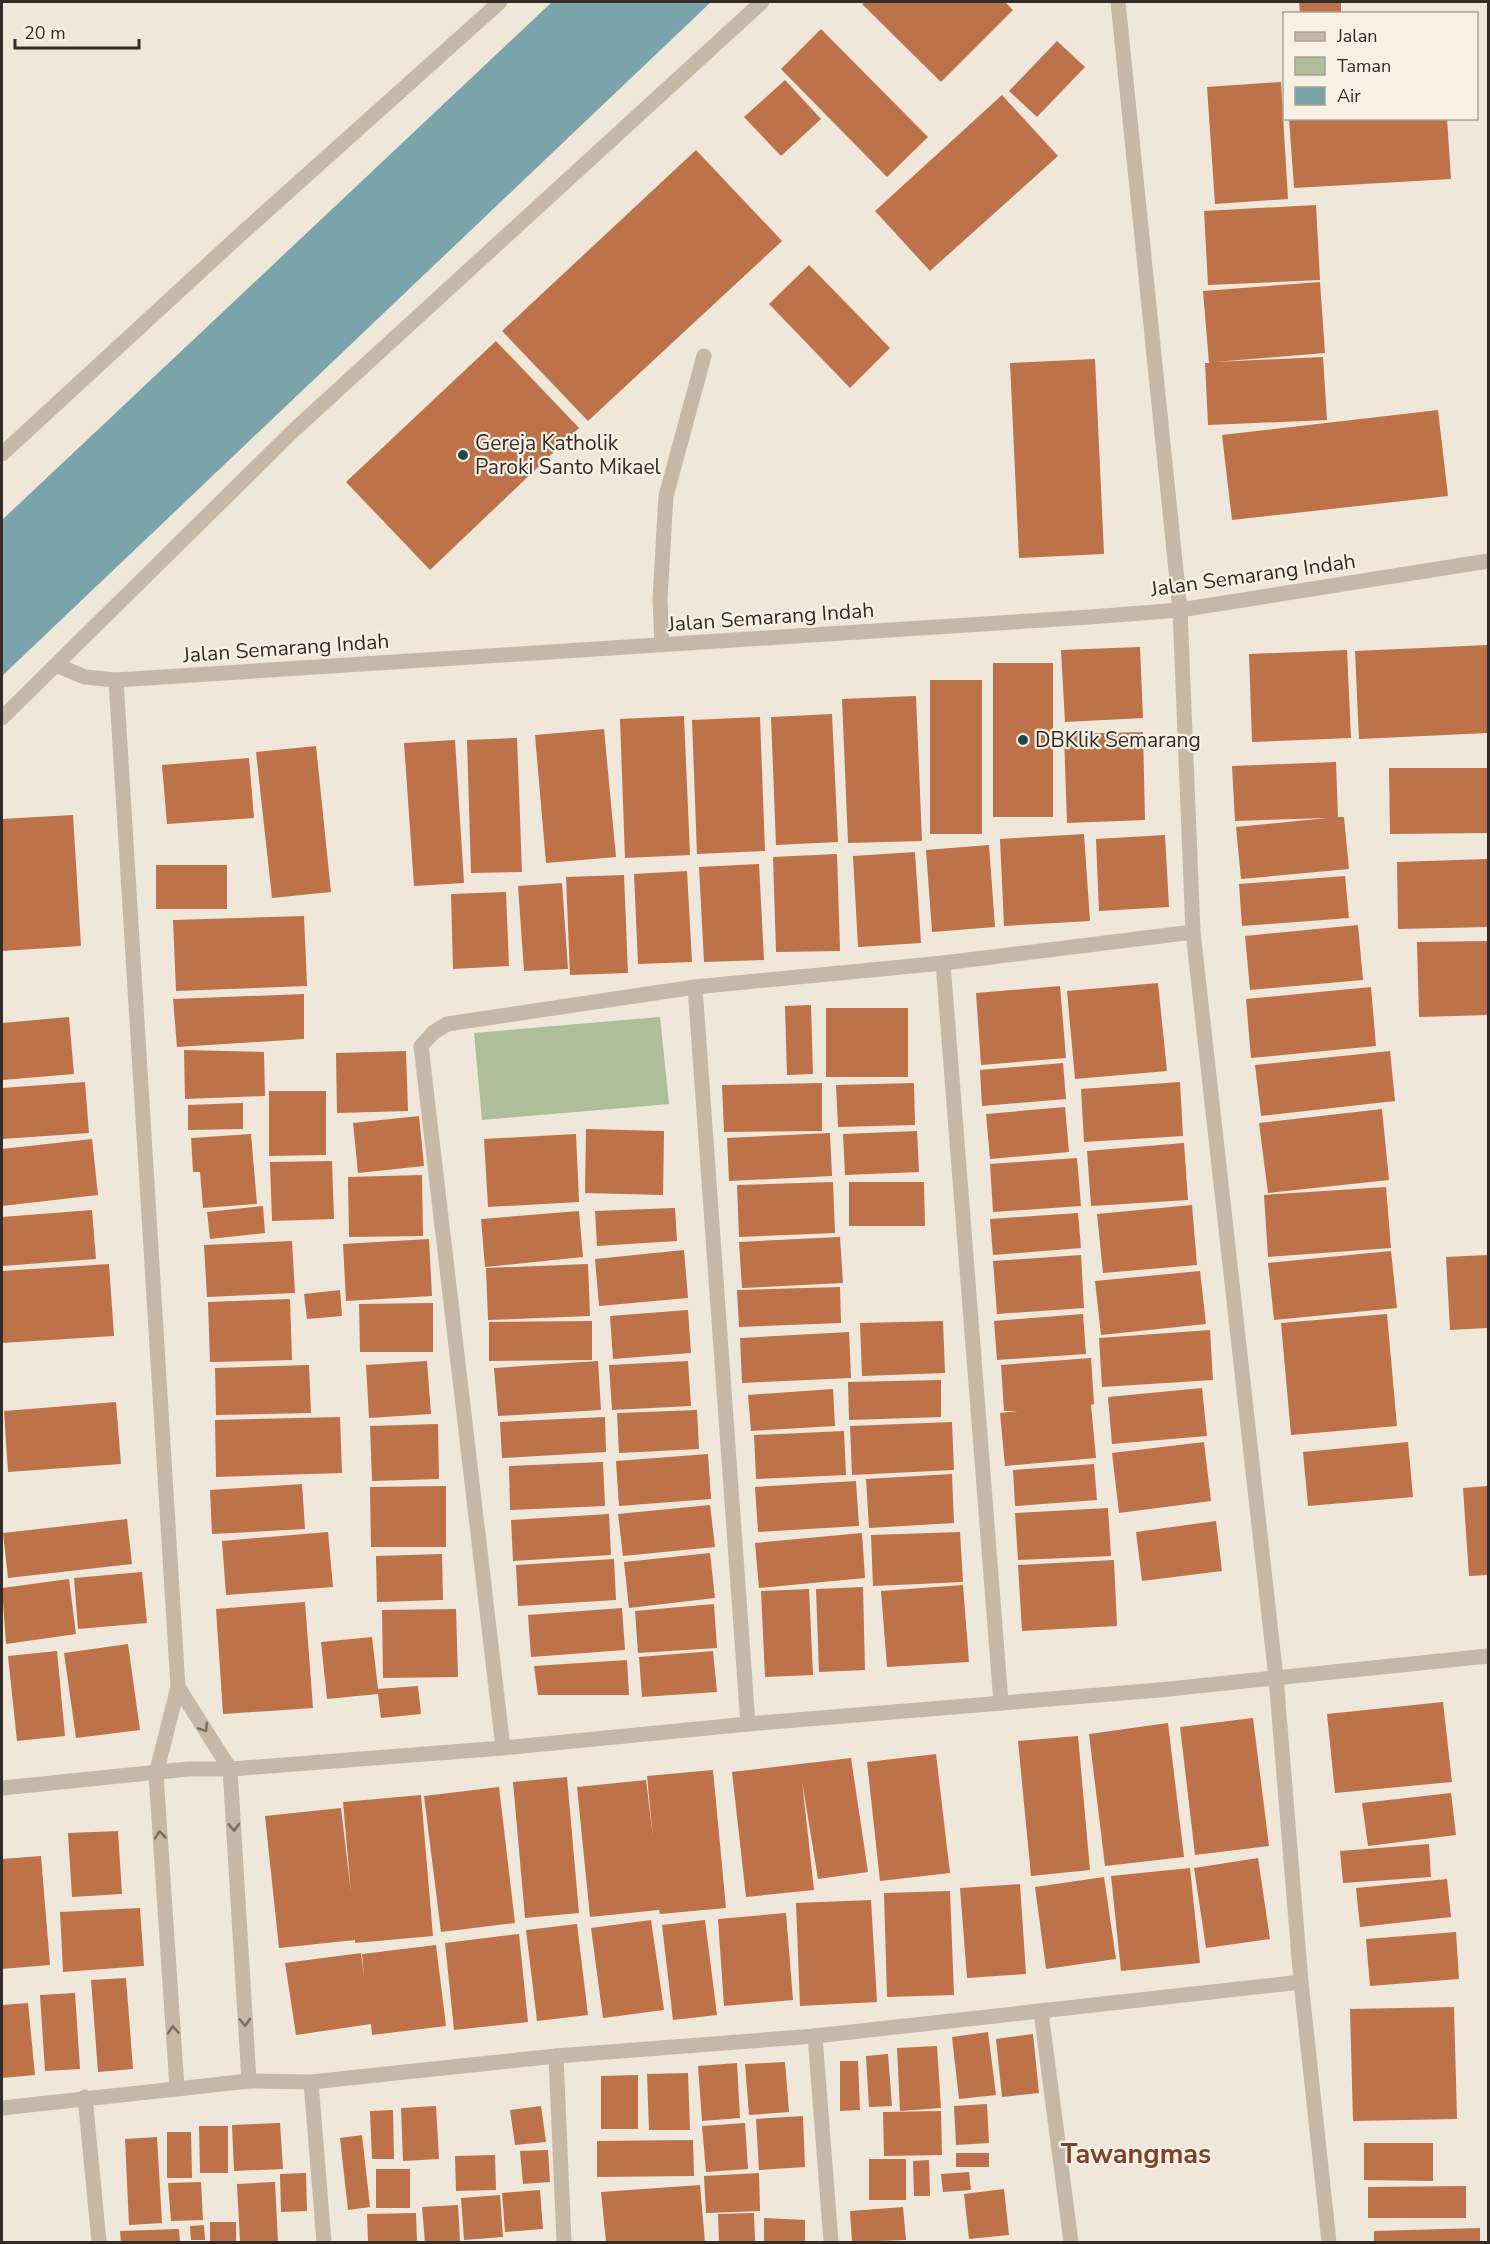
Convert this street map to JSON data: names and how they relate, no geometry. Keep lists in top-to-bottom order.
{
  "streets": {
    "street": ["Jalan Semarang Indah"]
  },
  "districts": ["Tawangmas"],
  "places": ["Gereja Katholik Paroki Santo Mikael", "DBKlik Semarang"],
  "legend": ["Jalan", "Taman", "Air"],
  "scale_bar": "20 m"
}
